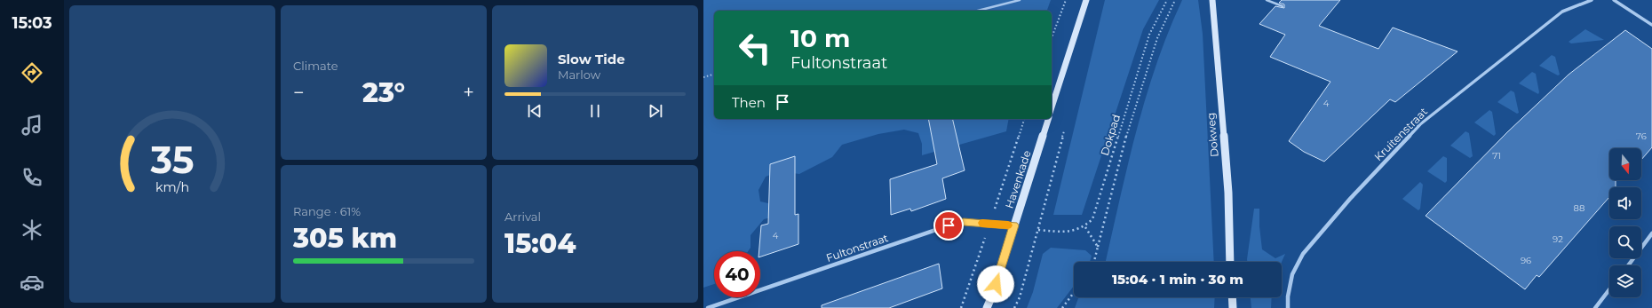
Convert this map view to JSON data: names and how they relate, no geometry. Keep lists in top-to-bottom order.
{
  "streets": {
    "street": [
      "Kruitenstraat",
      "Dokweg",
      "Havenkade",
      "Fultonstraat"
    ],
    "path": ["Dokpad"]
  },
  "crossings": [
    ["Havenkade", "Fultonstraat"]
  ],
  "house_numbers": [
    "4",
    "76",
    "71",
    "88",
    "4",
    "92",
    "96"
  ],
  "north": "bottom",
  "page": {
    "tabs": "15:03",
    "tile": [
      "Climate",
      ["Range · 61%", "305 km"],
      ["Arrival", "15:04"]
    ],
    "turn": ["10 m", "Fultonstraat"],
    "song": ["Slow Tide", "Marlow"],
    "heat": ["−", "23°", "+"],
    "then": "Then",
    "limit": "40",
    "trip": "15:04 · 1 min · 30 m",
    "gauge": ["35", "km/h"]
  }
}
